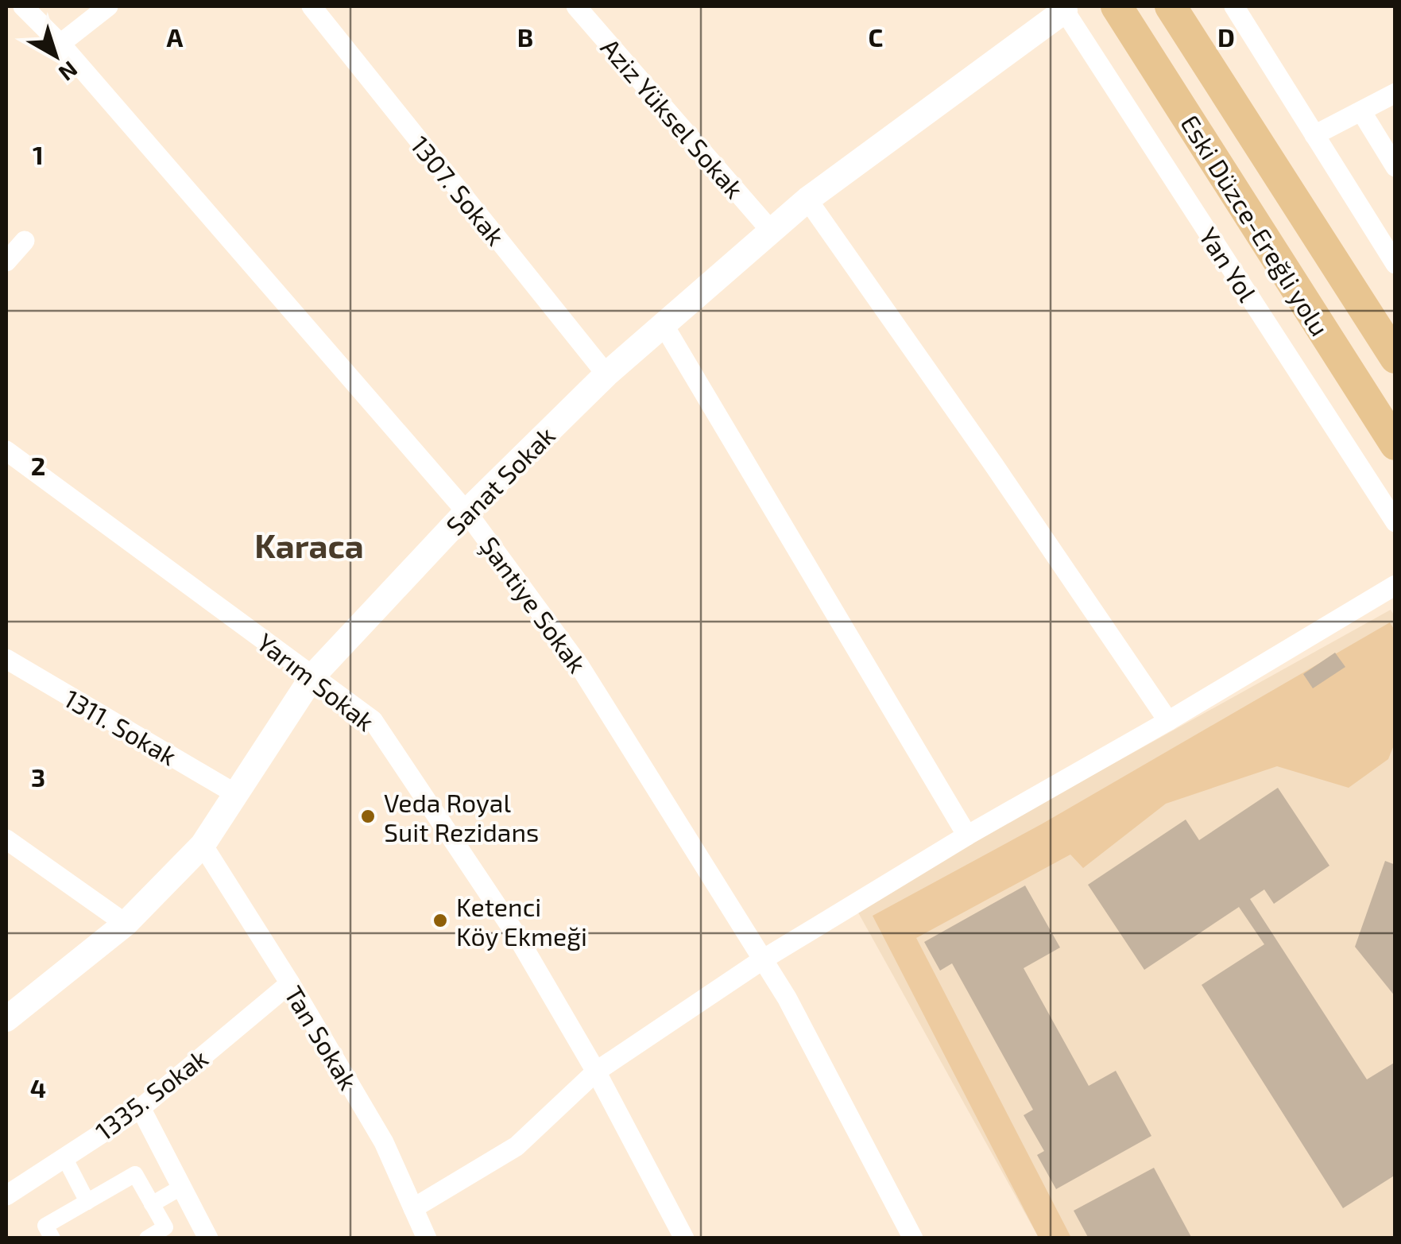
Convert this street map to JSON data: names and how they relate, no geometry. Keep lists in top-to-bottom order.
{
  "streets": {
    "main road": ["Eski Düzce-Ereğli yolu"],
    "street": [
      "Aziz Yüksel Sokak",
      "1307. Sokak",
      "Yan Yol",
      "Sanat Sokak",
      "Şantiye Sokak",
      "Yarım Sokak",
      "1311. Sokak",
      "Tan Sokak",
      "1335. Sokak"
    ]
  },
  "crossings": [
    ["Aziz Yüksel Sokak", "Sanat Sokak"],
    ["1307. Sokak", "Sanat Sokak"],
    ["Yan Yol", "Sanat Sokak"],
    ["Sanat Sokak", "Şantiye Sokak"],
    ["Sanat Sokak", "Yarım Sokak"],
    ["Sanat Sokak", "1311. Sokak"],
    ["Sanat Sokak", "Tan Sokak"],
    ["Tan Sokak", "1335. Sokak"]
  ],
  "districts": ["Karaca"],
  "places": ["Veda Royal Suit Rezidans", "Ketenci Köy Ekmeği"],
  "north": "bottom right",
  "grid": {
    "columns": [
      "A",
      "B",
      "C",
      "D"
    ],
    "rows": [
      "1",
      "2",
      "3",
      "4"
    ]
  }
}
